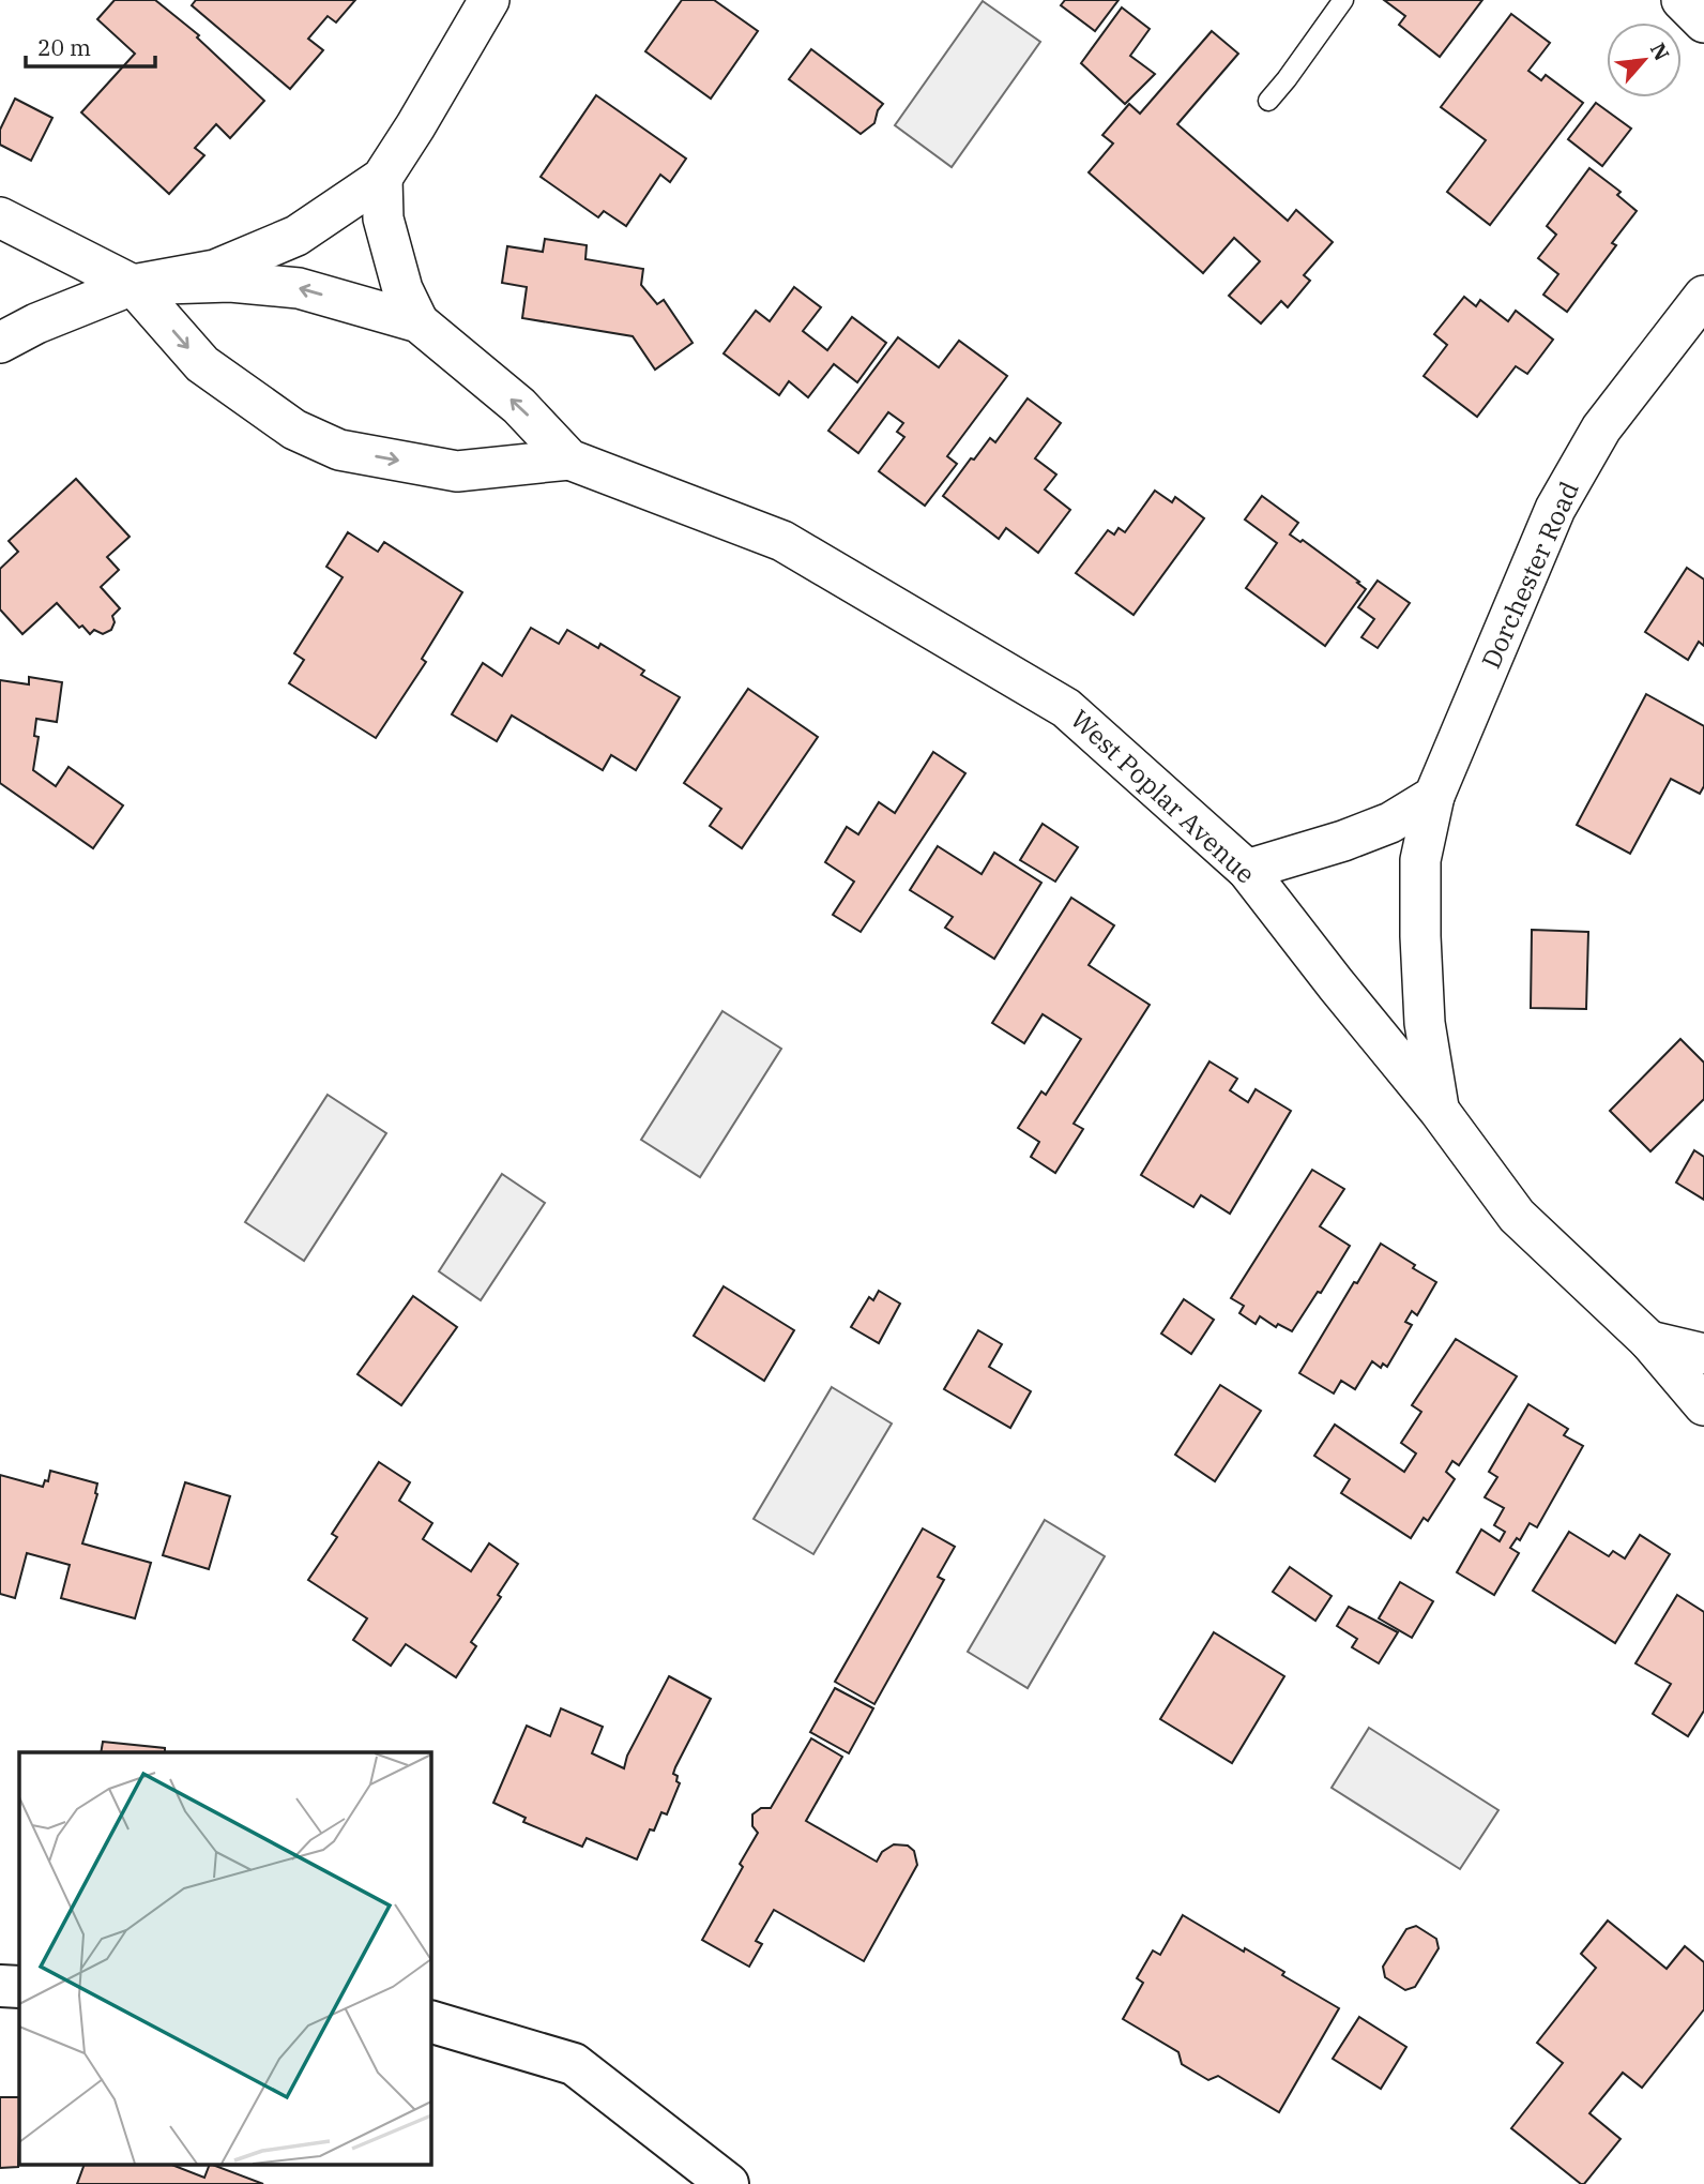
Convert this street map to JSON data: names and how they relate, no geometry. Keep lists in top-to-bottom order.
{
  "streets": {
    "street": ["Dorchester Road", "West Poplar Avenue"]
  },
  "crossings": [
    ["Dorchester Road", "West Poplar Avenue"]
  ],
  "scale_bar": "20 m",
  "north": "top right"
}
